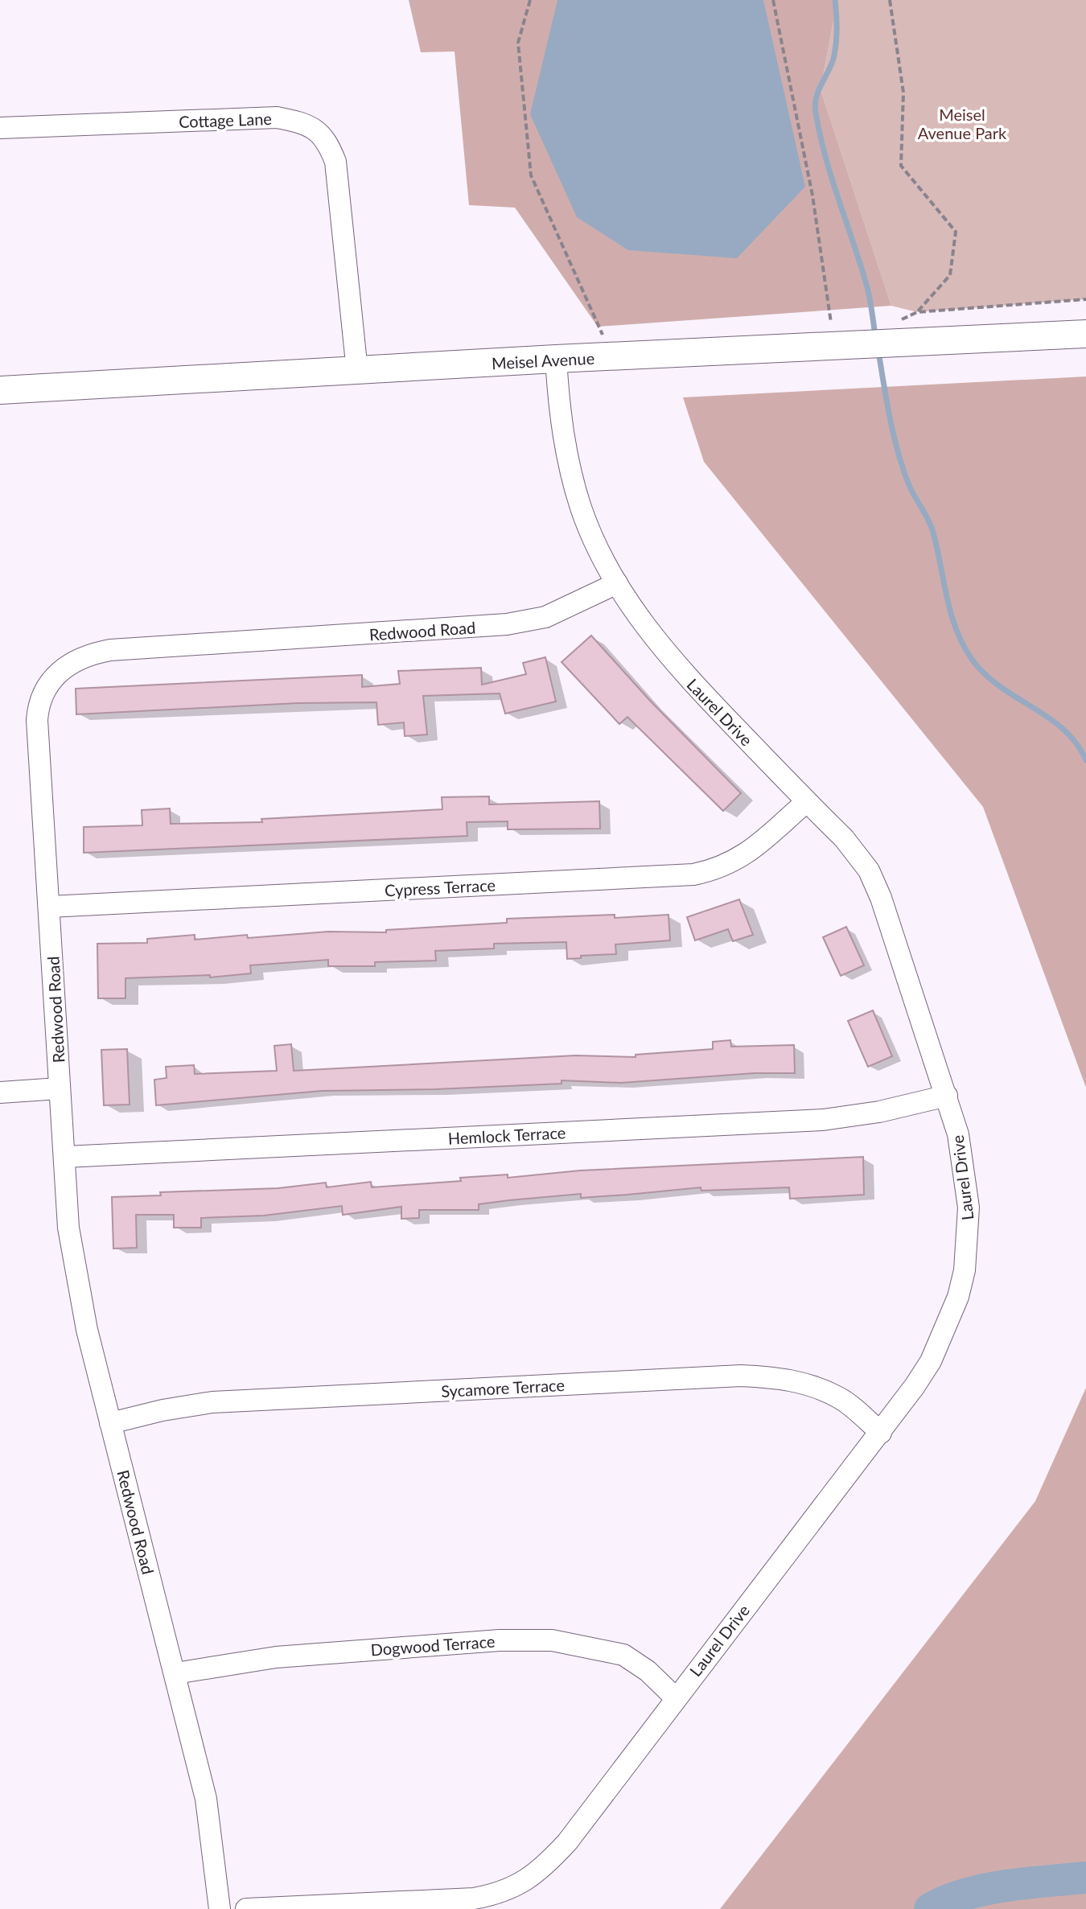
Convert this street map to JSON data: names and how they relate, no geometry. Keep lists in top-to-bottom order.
{
  "streets": {
    "main road": ["Meisel Avenue"],
    "street": [
      "Cottage Lane",
      "Redwood Road",
      "Laurel Drive",
      "Cypress Terrace",
      "Hemlock Terrace",
      "Sycamore Terrace",
      "Dogwood Terrace"
    ]
  },
  "crossings": [
    ["Cottage Lane", "Meisel Avenue"],
    ["Meisel Avenue", "Laurel Drive"],
    ["Redwood Road", "Laurel Drive"],
    ["Redwood Road", "Cypress Terrace"],
    ["Redwood Road", "Hemlock Terrace"],
    ["Redwood Road", "Sycamore Terrace"],
    ["Redwood Road", "Dogwood Terrace"],
    ["Laurel Drive", "Cypress Terrace"],
    ["Laurel Drive", "Hemlock Terrace"],
    ["Laurel Drive", "Sycamore Terrace"],
    ["Laurel Drive", "Dogwood Terrace"]
  ],
  "parks": ["Meisel Avenue Park"]
}
